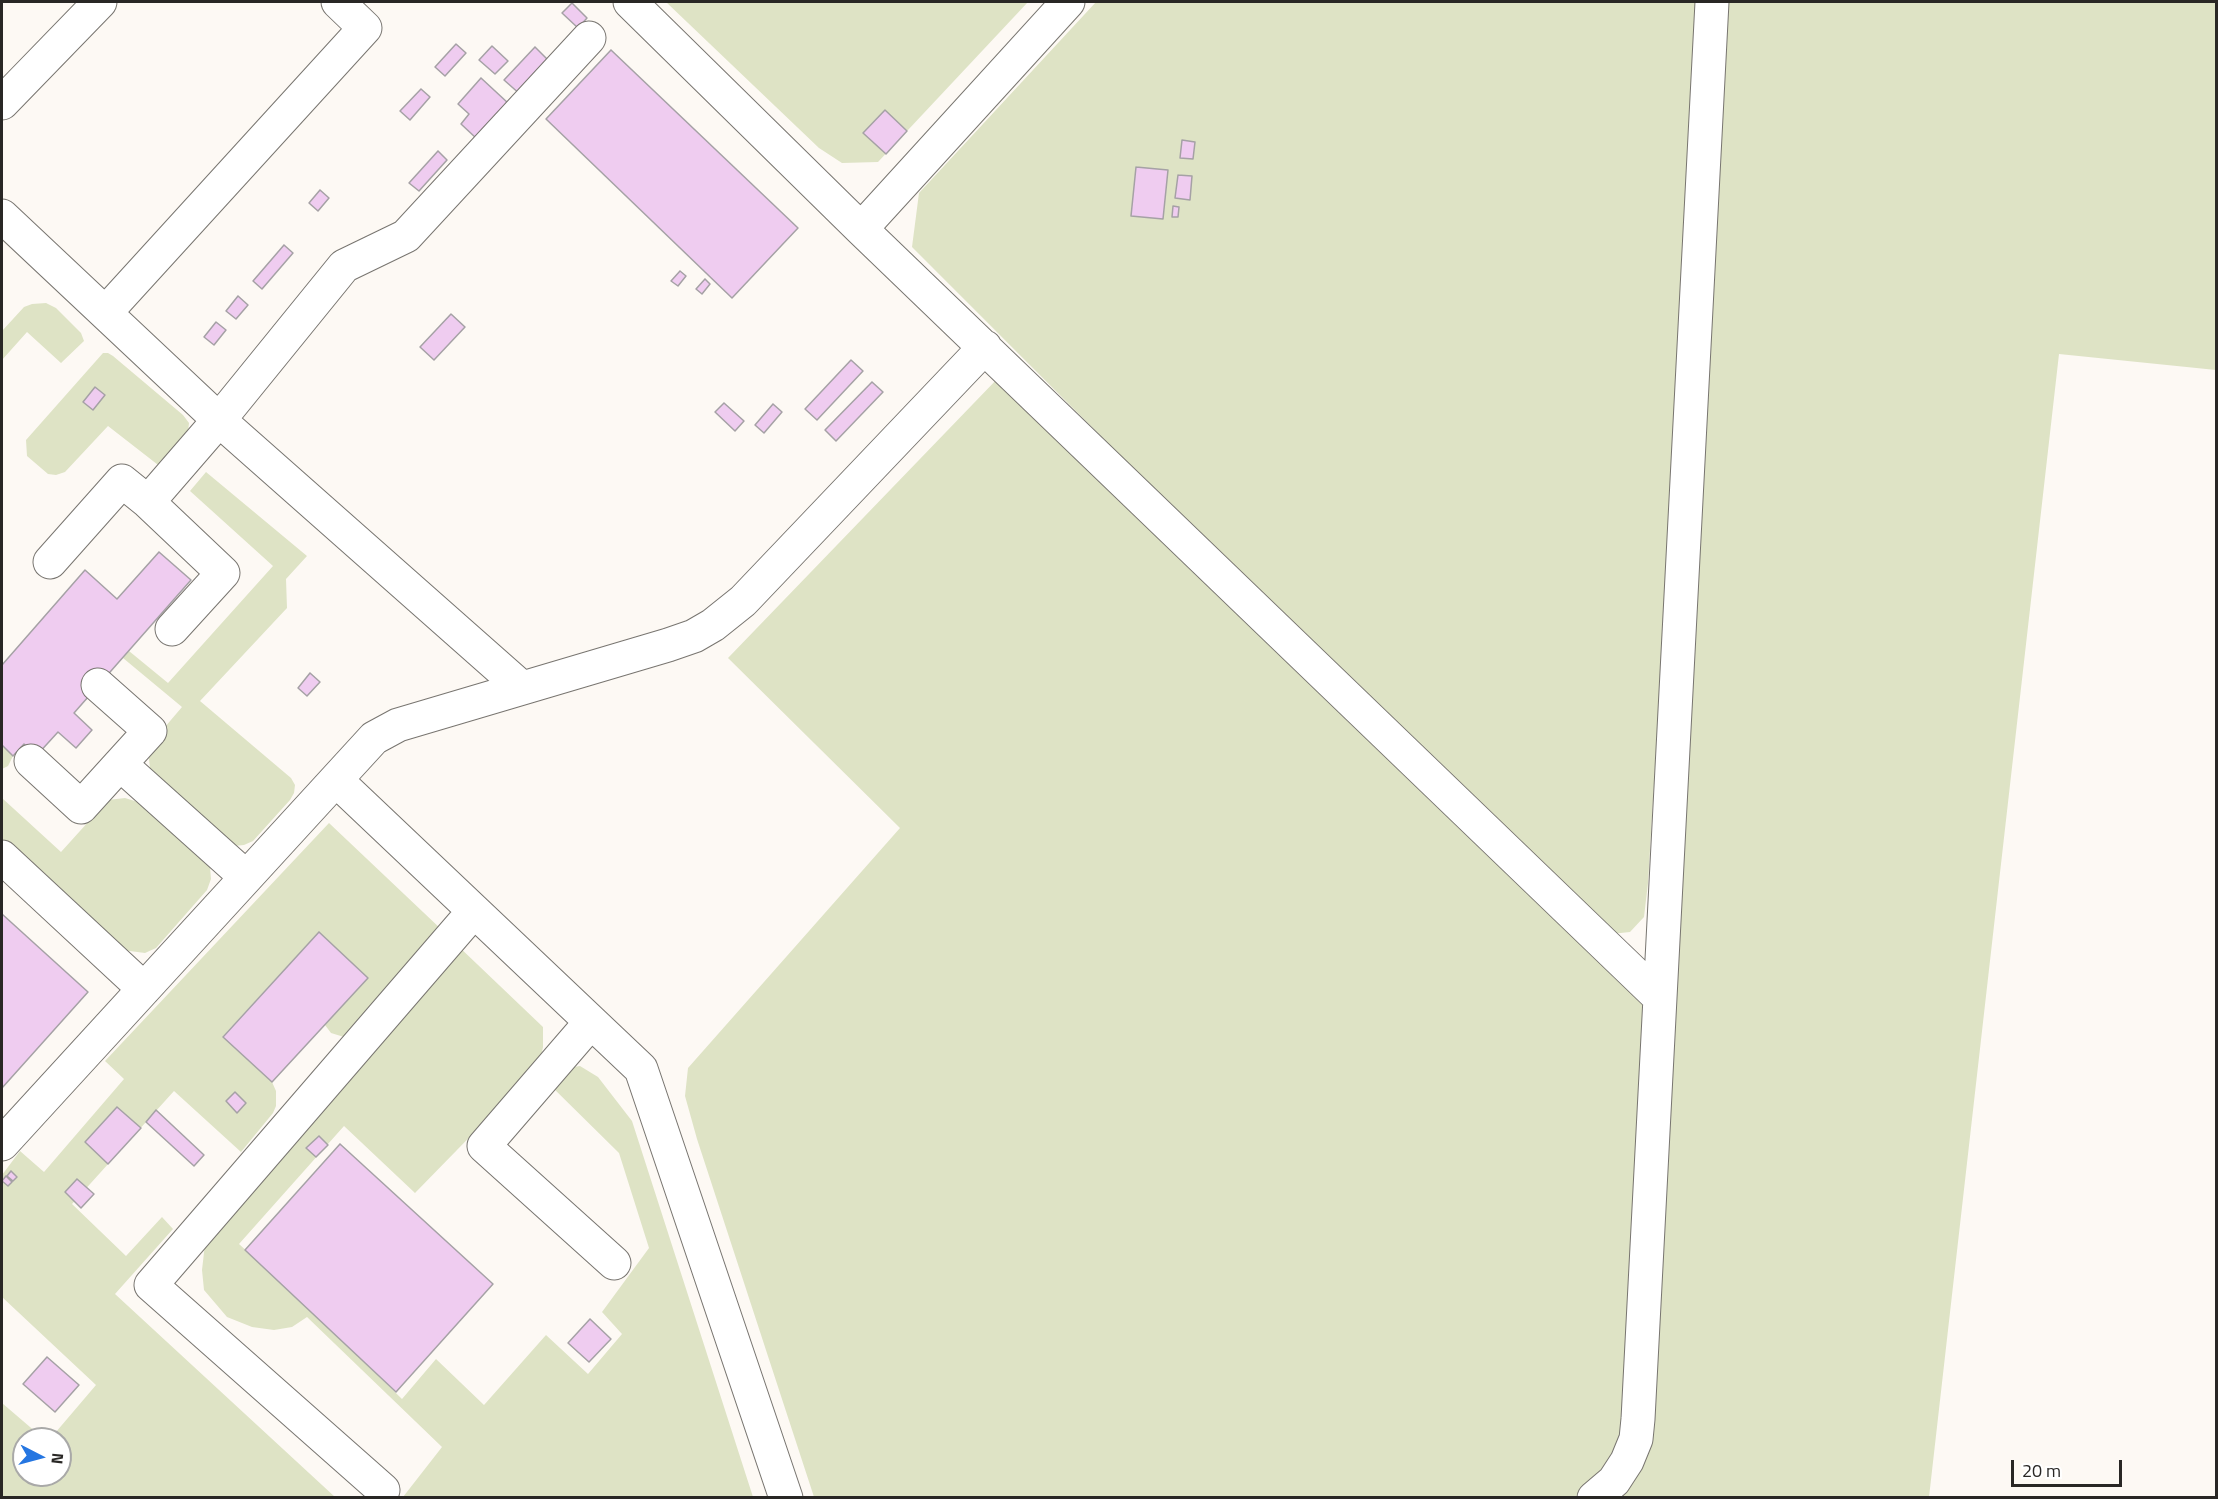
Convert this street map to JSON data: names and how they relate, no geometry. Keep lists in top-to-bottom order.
{
  "scale_bar": "20 m",
  "north": "right"
}
